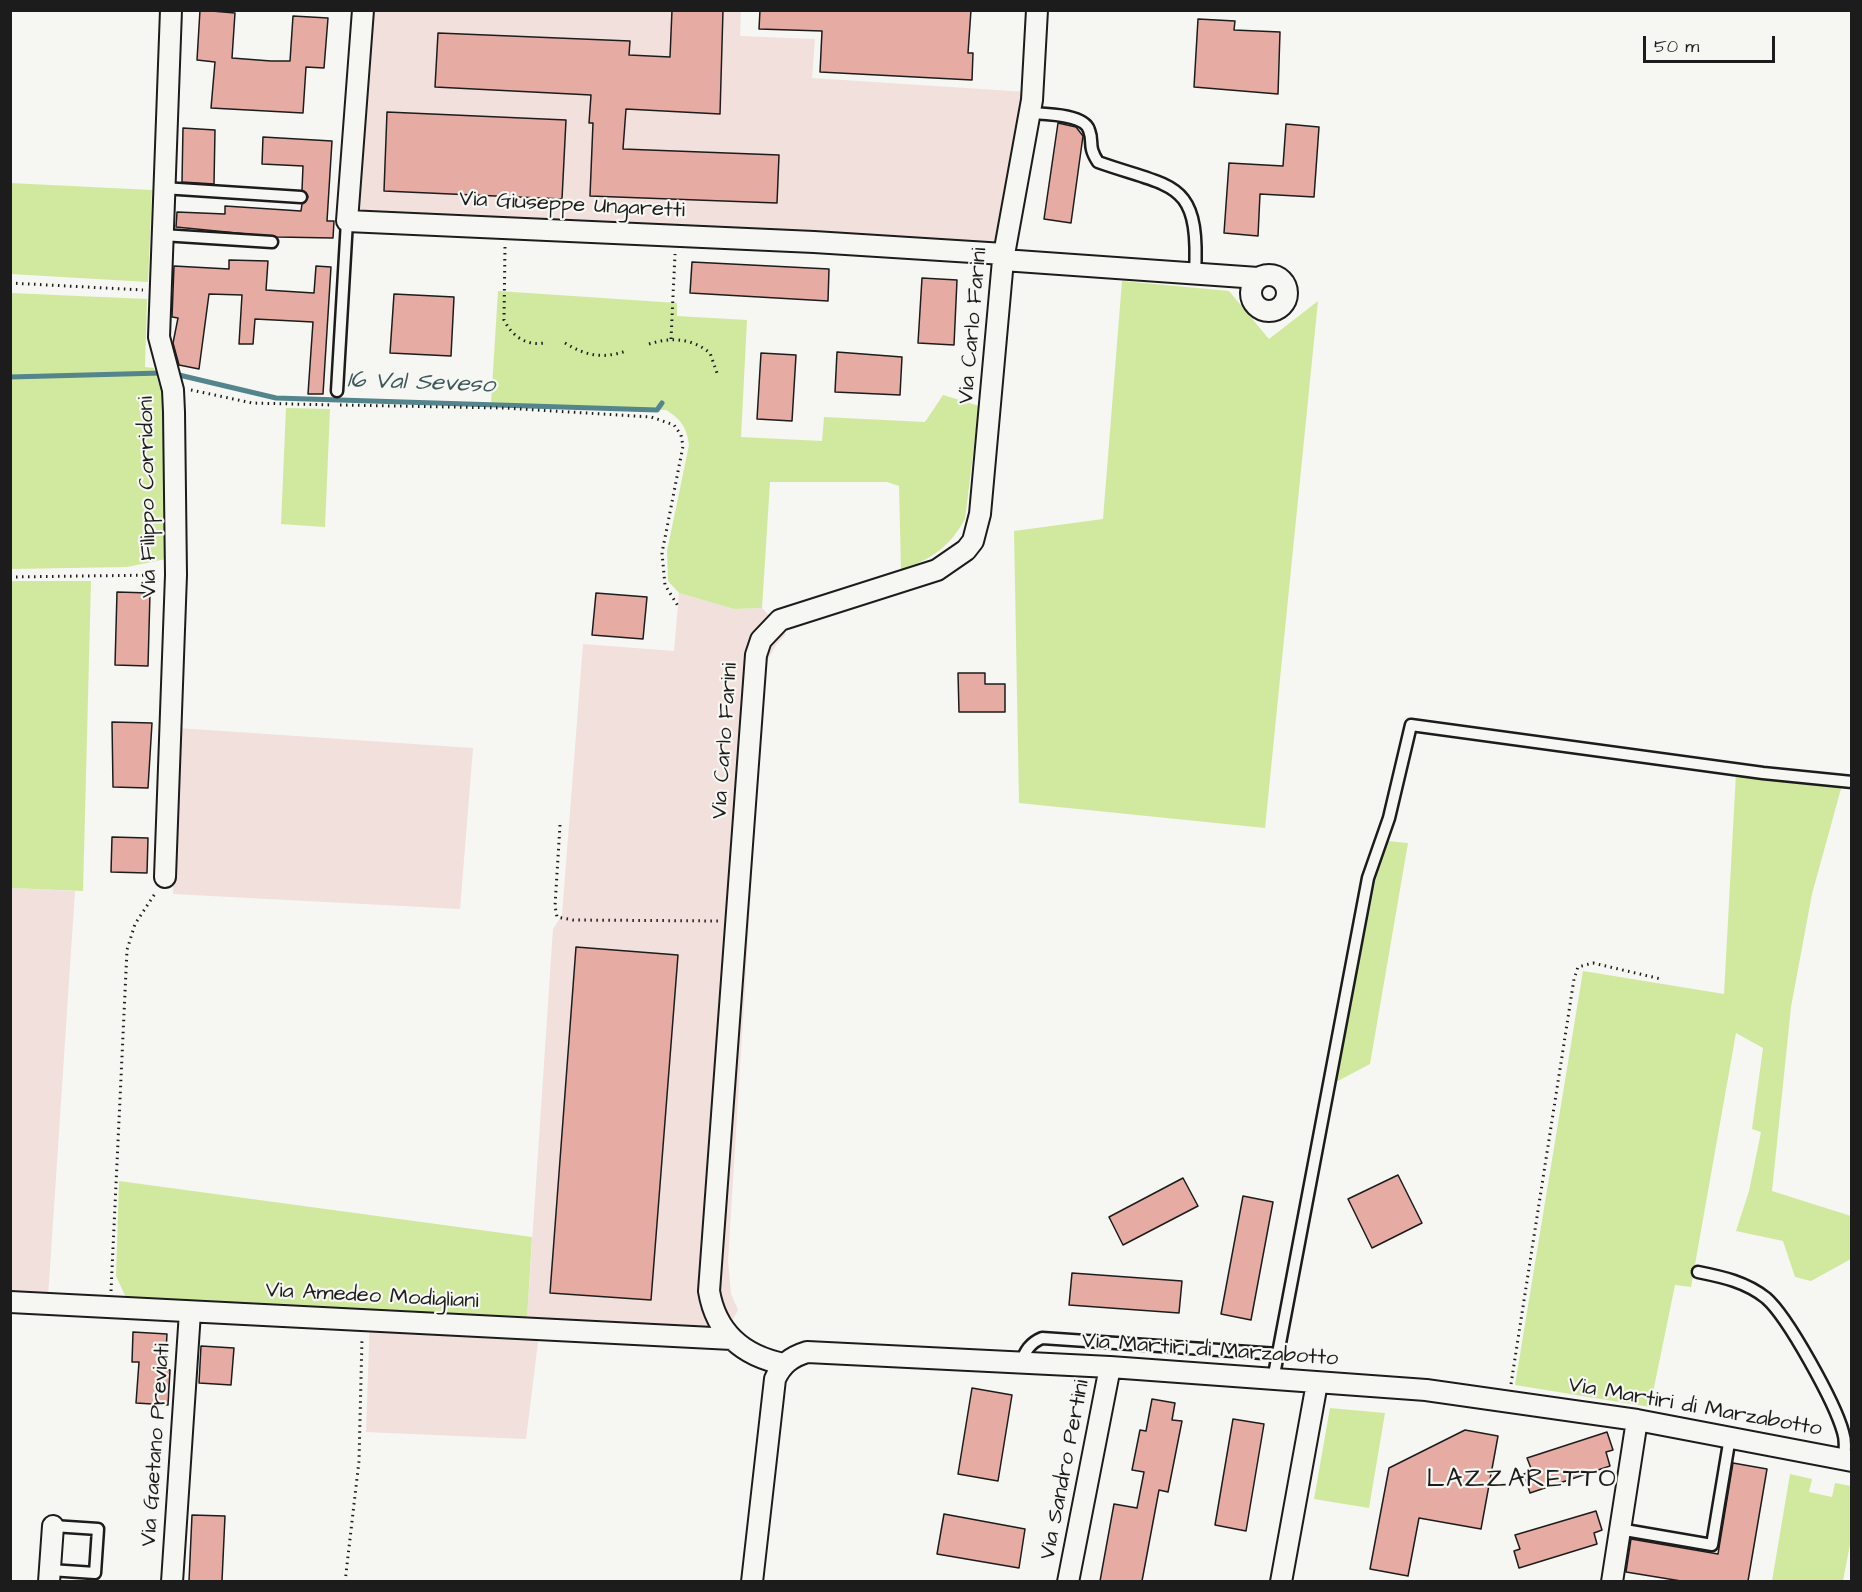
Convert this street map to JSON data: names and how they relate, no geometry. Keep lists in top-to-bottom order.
{
  "streets": {
    "street": [
      "Via Giuseppe Ungaretti",
      "Via Carlo Farini",
      "Via Filippo Corridoni",
      "Via Amedeo Modigliani",
      "Via Martiri di Marzabotto",
      "Via Gaetano Previati",
      "Via Sandro Pertini"
    ]
  },
  "crossings": [
    ["Via Giuseppe Ungaretti", "Via Carlo Farini"],
    ["Via Carlo Farini", "Via Amedeo Modigliani"],
    ["Via Carlo Farini", "Via Martiri di Marzabotto"],
    ["Via Amedeo Modigliani", "Via Gaetano Previati"],
    ["Via Martiri di Marzabotto", "Via Sandro Pertini"]
  ],
  "districts": ["LAZZARETTO"],
  "water": ["16 Val Seveso"],
  "scale_bar": "50 m"
}
